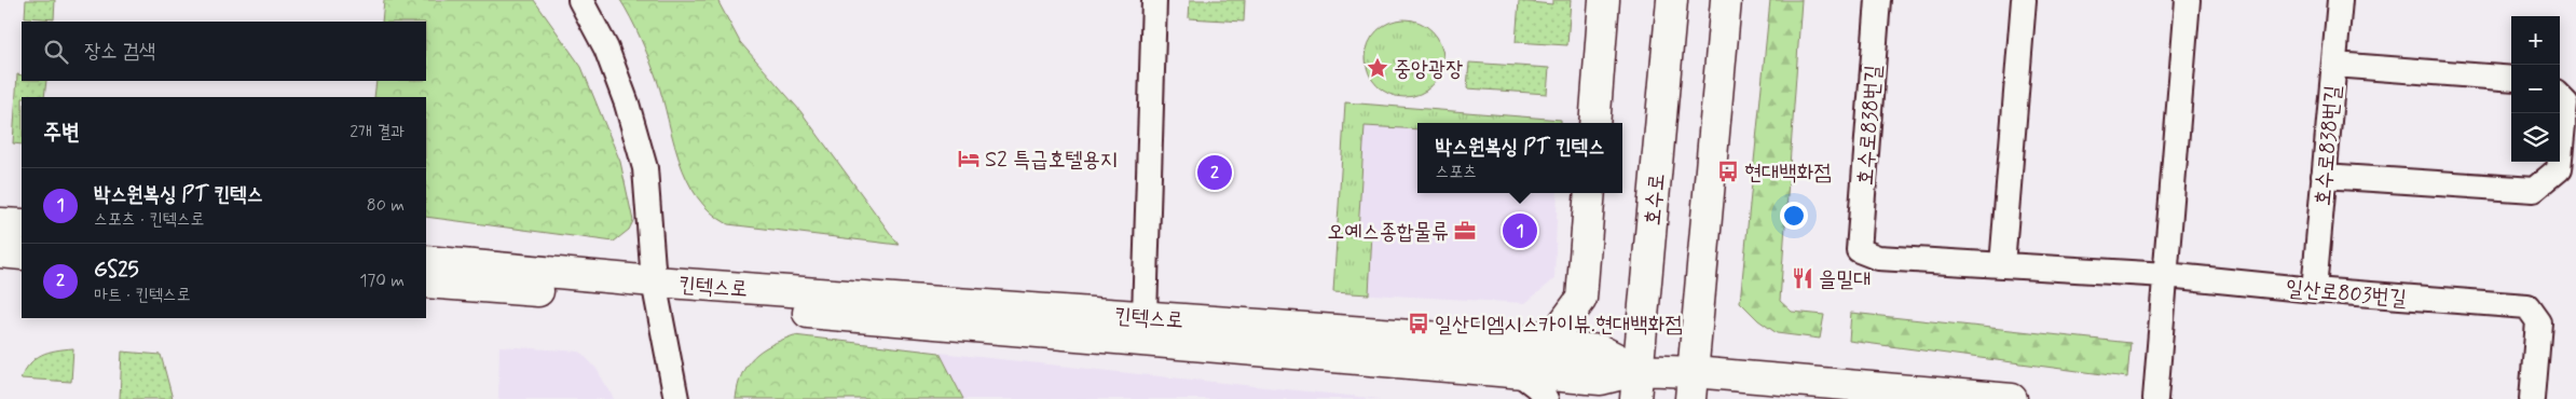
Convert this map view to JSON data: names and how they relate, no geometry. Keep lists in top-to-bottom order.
{
  "streets": {
    "main road": ["호수로", "킨텍스로"],
    "street": ["호수로838번길", "일산로803번길"]
  },
  "crossings": [
    ["호수로838번길", "일산로803번길"],
    ["호수로", "킨텍스로"]
  ],
  "places": {
    "place": ["중앙광장"],
    "hotel": ["S2 특급호텔용지"],
    "bus stop": ["현대백화점", "일산디엠시스카이뷰.현대백화점"],
    "office": ["오예스종합물류"],
    "restaurant": ["을밀대"]
  },
  "page": {
    "map_buttons": ["+", "−"],
    "search": "장소 검색",
    "heading": ["주변", "2개 결과"],
    "popup": ["박스원복싱 PT 킨텍스", "스포츠"],
    "pins": ["2", "1"],
    "list": [
      {
        "mark": "1",
        "name": "박스원복싱 PT 킨텍스",
        "note": "스포츠 · 킨텍스로",
        "value": "80 m"
      },
      {
        "mark": "2",
        "name": "GS25",
        "note": "마트 · 킨텍스로",
        "value": "170 m"
      }
    ]
  }
}
